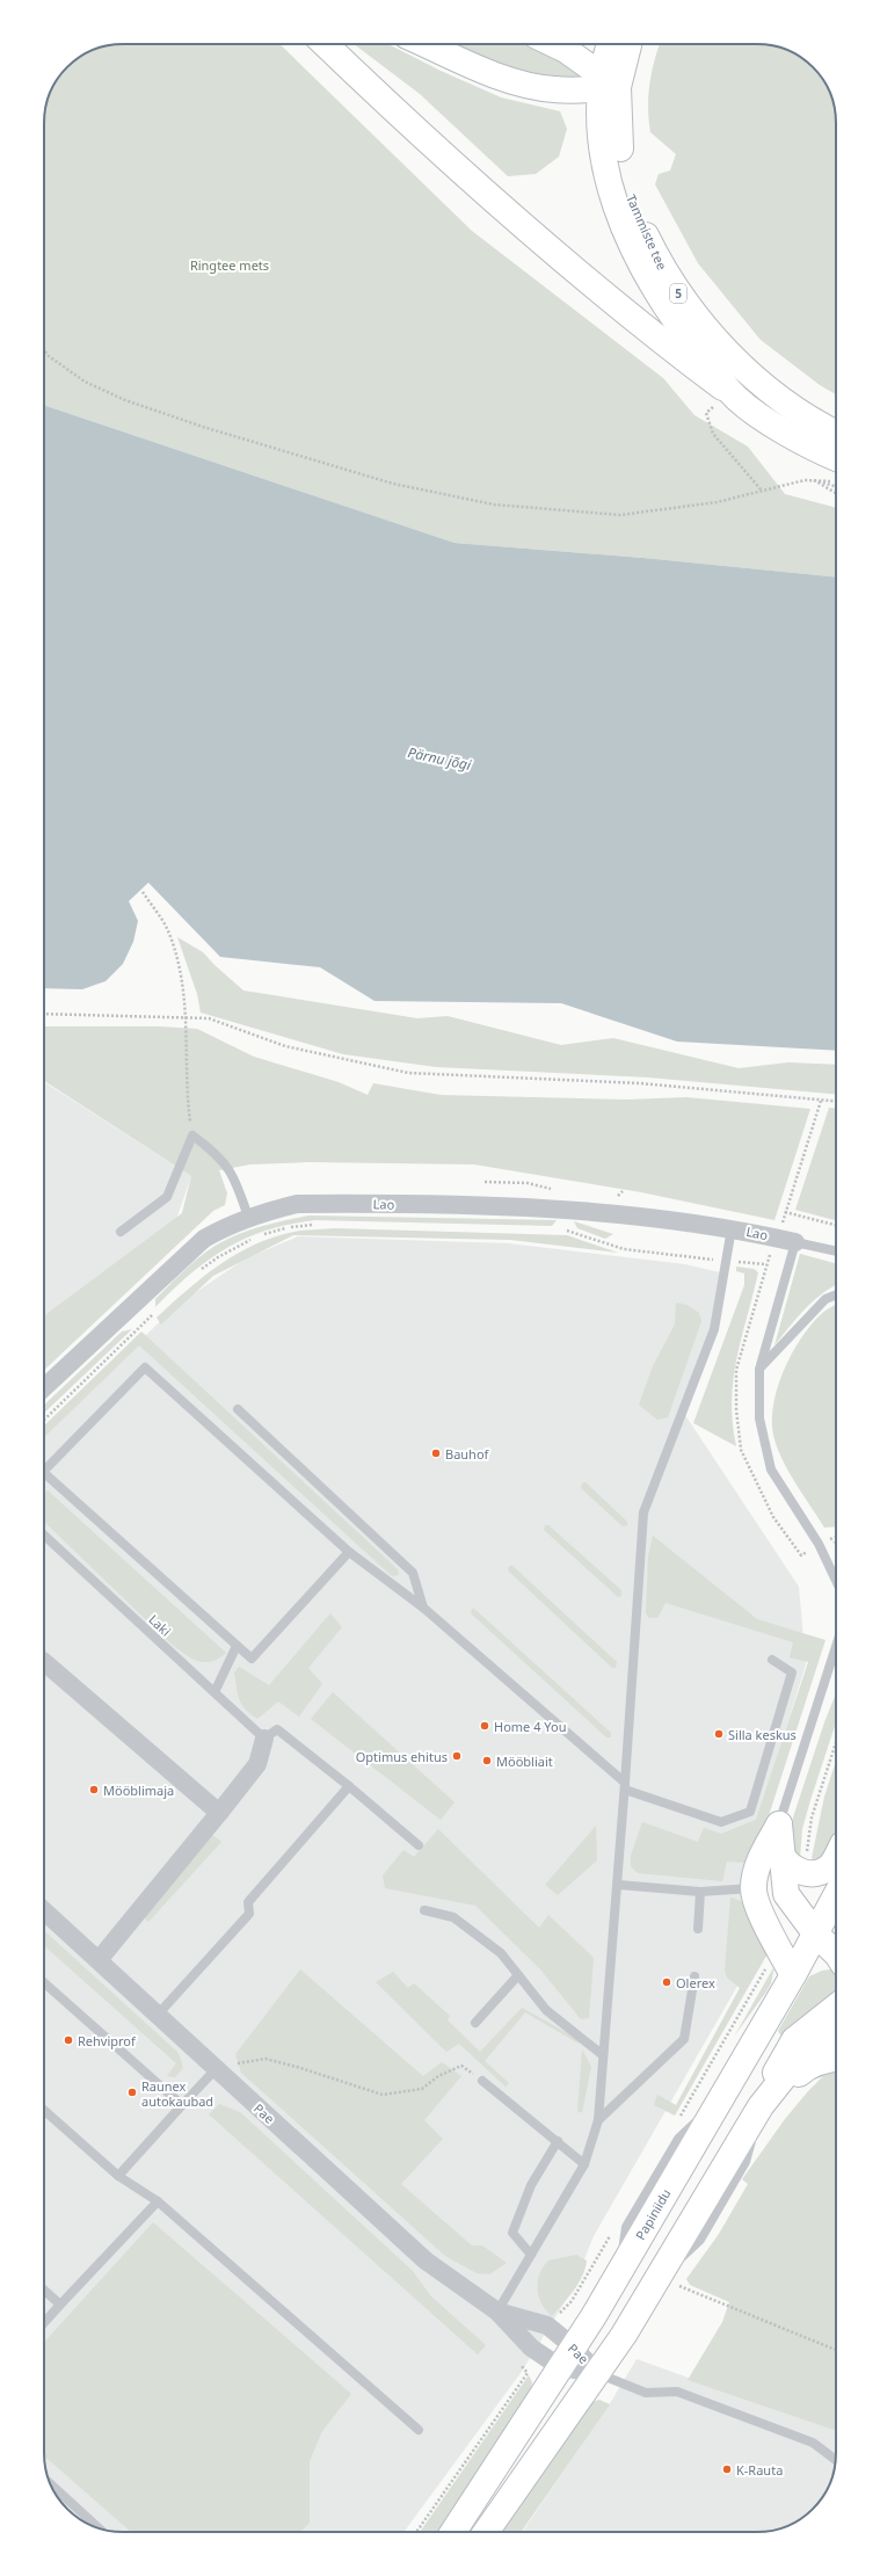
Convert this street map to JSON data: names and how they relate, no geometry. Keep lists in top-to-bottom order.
{
  "streets": {
    "main road": ["Tammiste tee", "5", "Papiniidu"],
    "street": ["Lao", "Pae"],
    "lane": ["Laki"]
  },
  "crossings": [
    ["Tammiste tee", "5"],
    ["Pae", "Papiniidu"]
  ],
  "water": ["Pärnu jõgi"],
  "parks": ["Ringtee mets"],
  "places": [
    "Bauhof",
    "Home 4 You",
    "Silla keskus",
    "Optimus ehitus",
    "Mööbliait",
    "Mööblimaja",
    "Olerex",
    "Rehviprof",
    "Raunex autokaubad",
    "K-Rauta"
  ]
}
